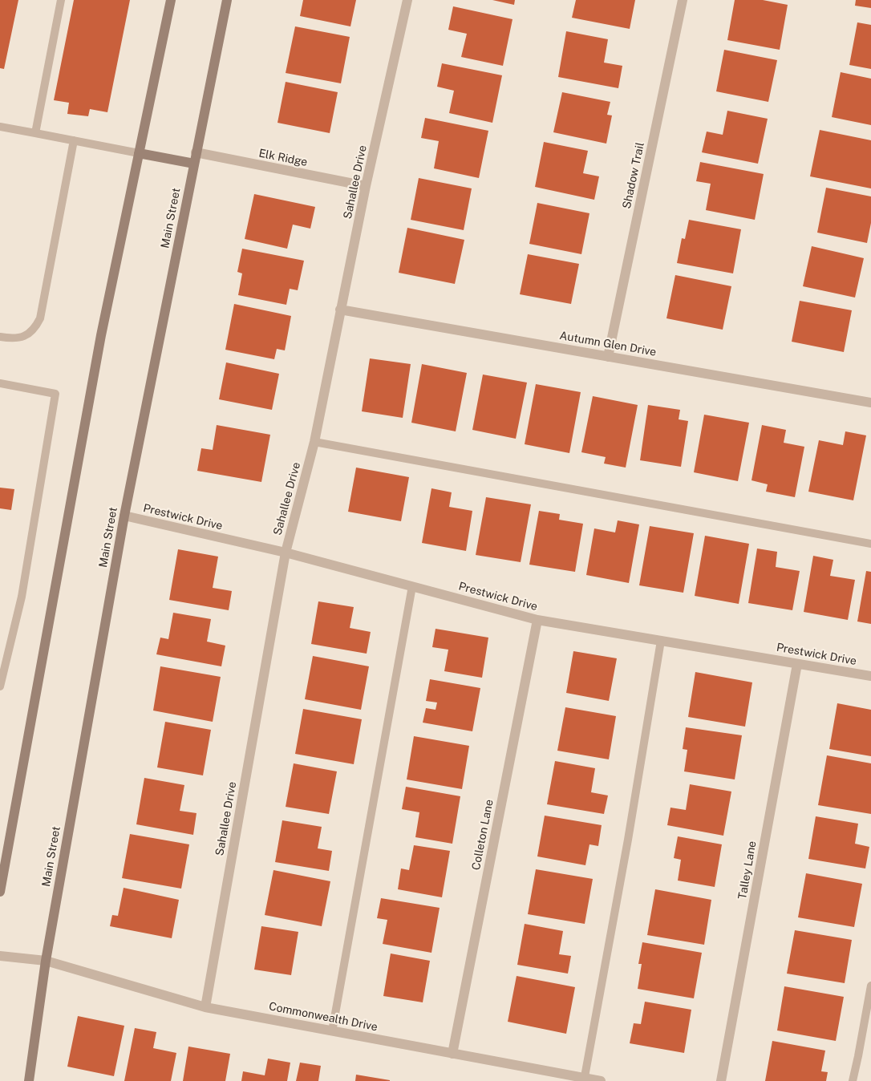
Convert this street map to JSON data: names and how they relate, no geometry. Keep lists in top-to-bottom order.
{
  "streets": {
    "main road": ["Main Street"],
    "street": [
      "Elk Ridge",
      "Shadow Trail",
      "Sahallee Drive",
      "Autumn Glen Drive",
      "Prestwick Drive",
      "Colleton Lane",
      "Talley Lane",
      "Commonwealth Drive"
    ]
  },
  "crossings": [
    ["Elk Ridge", "Sahallee Drive"],
    ["Elk Ridge", "Main Street"],
    ["Shadow Trail", "Autumn Glen Drive"],
    ["Sahallee Drive", "Autumn Glen Drive"],
    ["Sahallee Drive", "Prestwick Drive"],
    ["Sahallee Drive", "Commonwealth Drive"],
    ["Main Street", "Prestwick Drive"],
    ["Main Street", "Commonwealth Drive"],
    ["Prestwick Drive", "Colleton Lane"],
    ["Prestwick Drive", "Talley Lane"],
    ["Colleton Lane", "Commonwealth Drive"]
  ]
}
